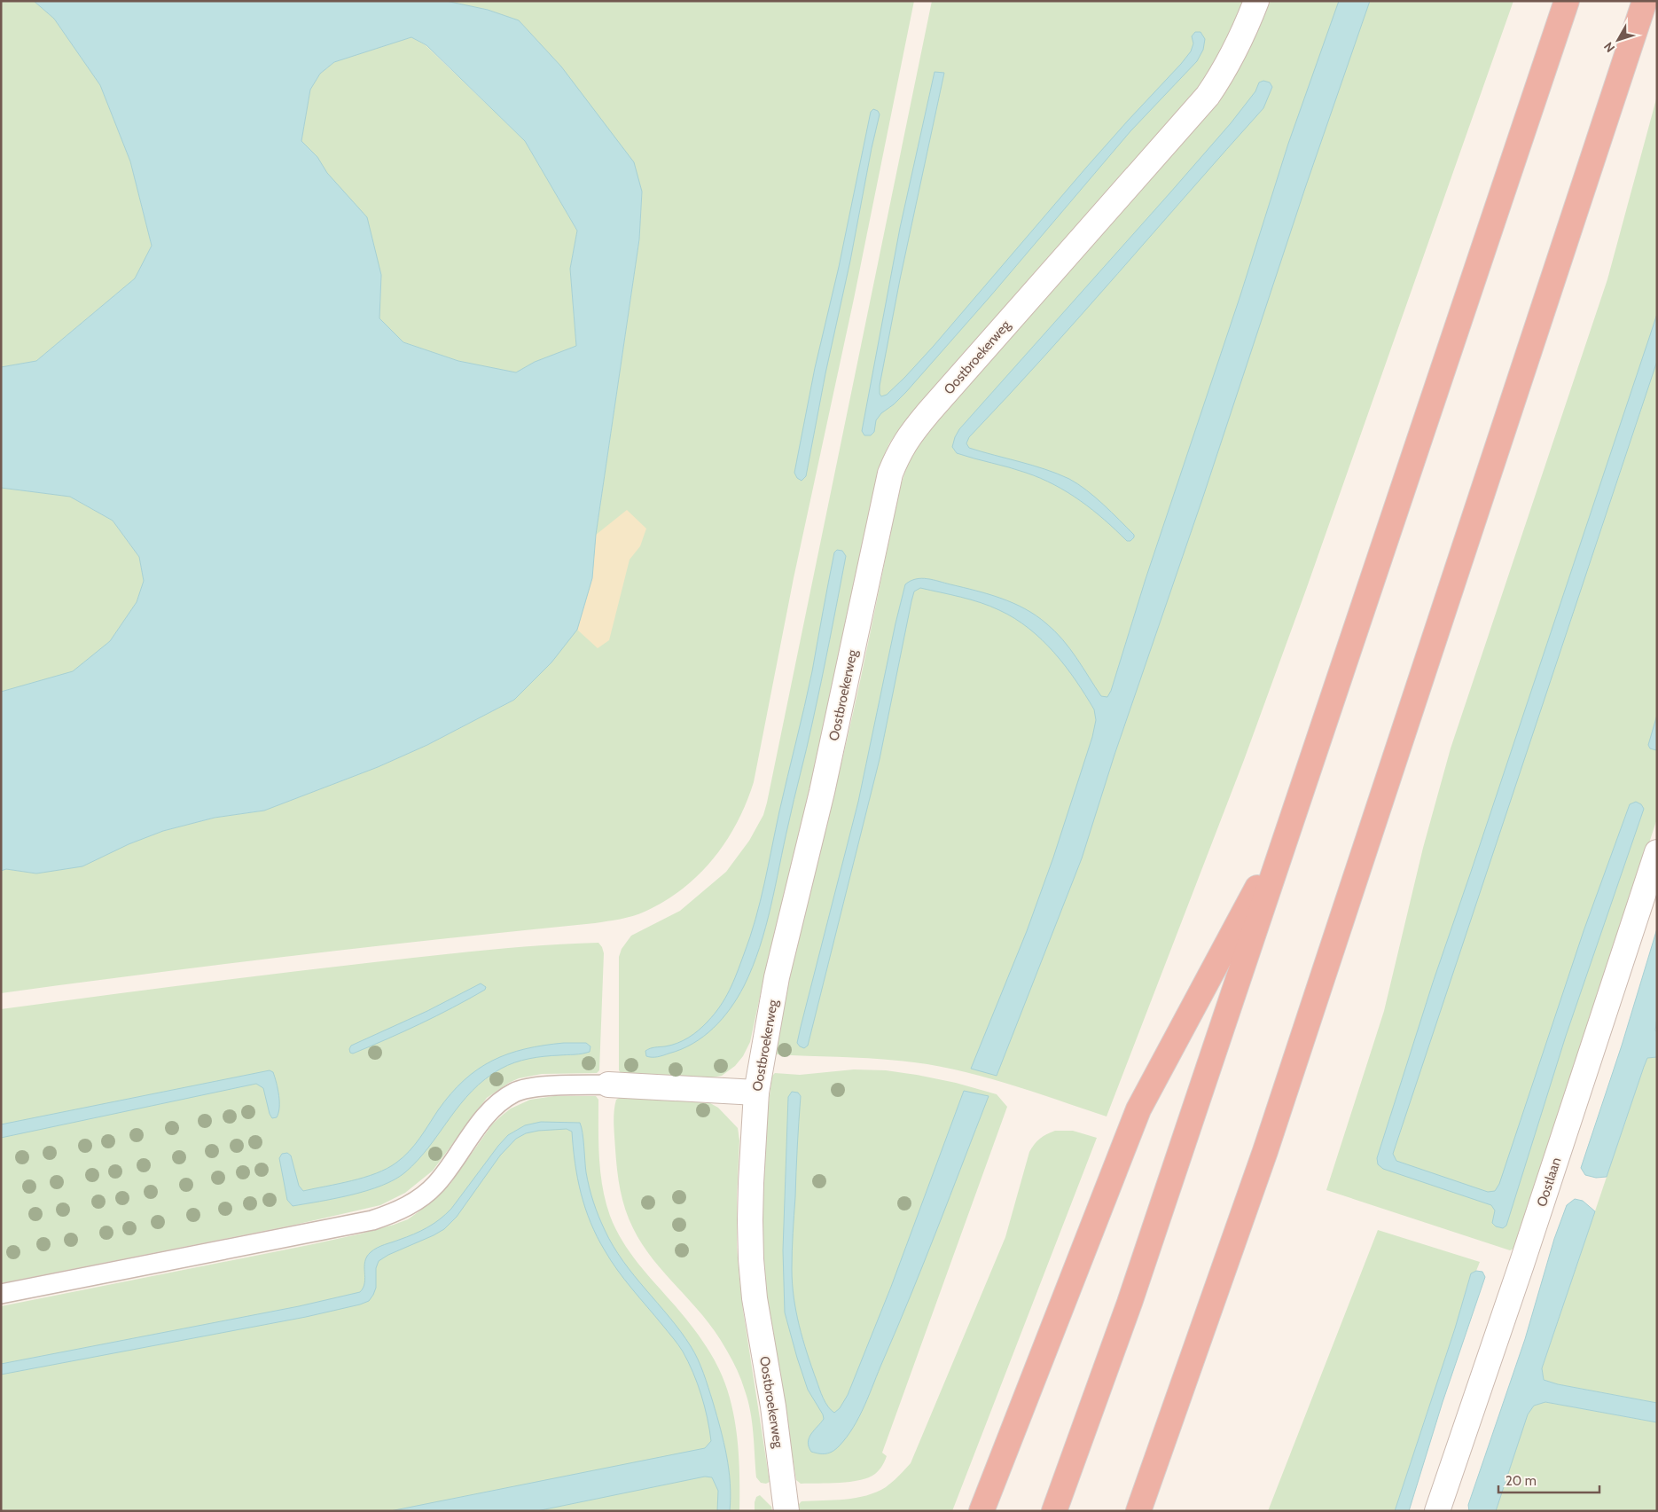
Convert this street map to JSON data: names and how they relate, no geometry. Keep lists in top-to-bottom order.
{
  "streets": {
    "street": ["Oostbroekerweg", "Oostlaan"]
  },
  "scale_bar": "20 m",
  "north": "bottom left"
}
